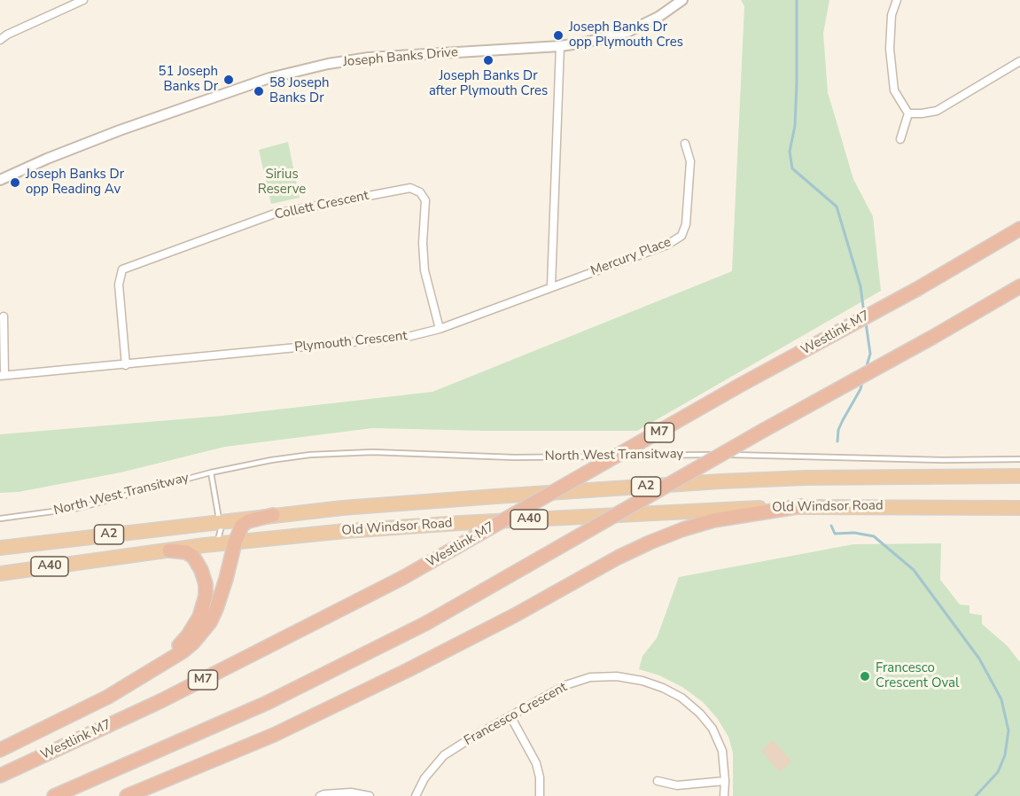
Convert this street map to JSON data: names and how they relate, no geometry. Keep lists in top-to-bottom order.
{
  "streets": {
    "highway": [
      "Westlink M7",
      "M7",
      "A2",
      "Old Windsor Road",
      "A40"
    ],
    "street": [
      "Joseph Banks Drive",
      "Collett Crescent",
      "Mercury Place",
      "Plymouth Crescent",
      "Francesco Crescent"
    ],
    "lane": ["North West Transitway"]
  },
  "crossings": [
    ["Collett Crescent", "Plymouth Crescent"],
    ["Mercury Place", "Plymouth Crescent"]
  ],
  "parks": ["Sirius Reserve"],
  "places": [
    "Joseph Banks Dr opp Plymouth Cres",
    "Joseph Banks Dr after Plymouth Cres",
    "51 Joseph Banks Dr",
    "58 Joseph Banks Dr",
    "Joseph Banks Dr opp Reading Av",
    "Francesco Crescent Oval"
  ]
}
